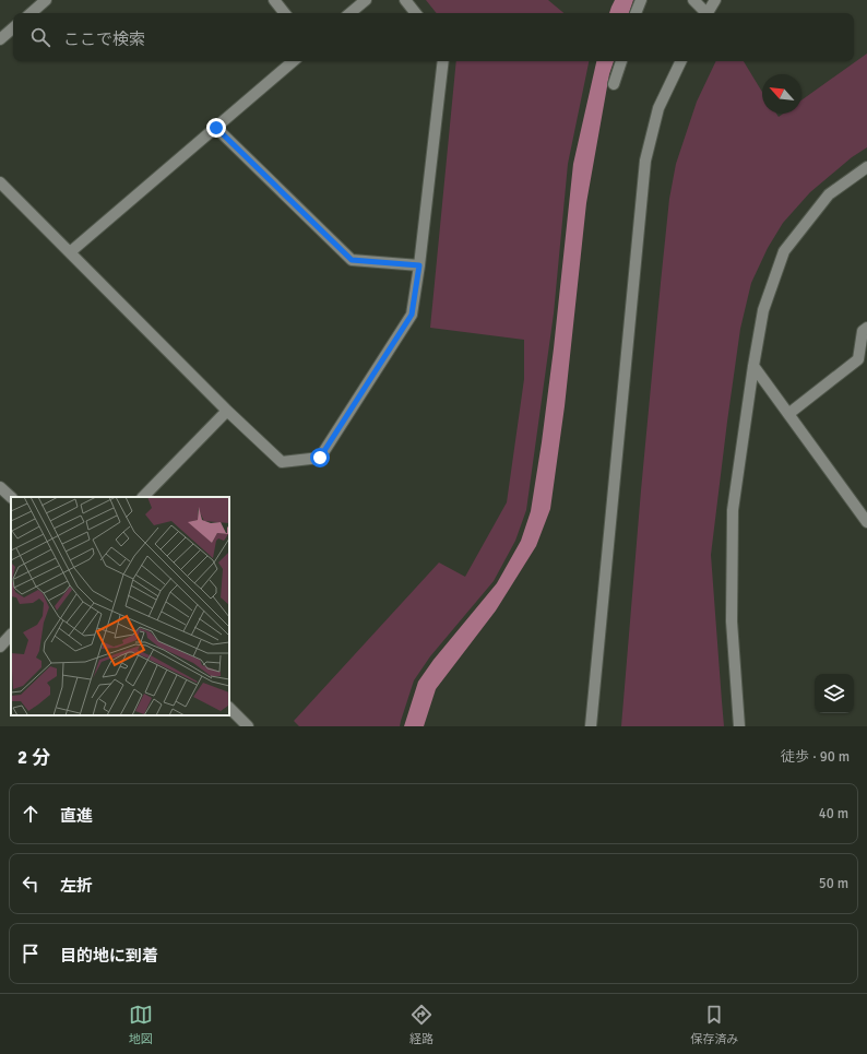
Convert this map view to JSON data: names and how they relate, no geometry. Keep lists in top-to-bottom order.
{
  "north": "top left",
  "page": {
    "search": "ここで検索",
    "heading": ["2 分", "徒歩 · 90 m"],
    "list": [
      ["直進", "40 m"],
      ["左折", "50 m"],
      "目的地に到着"
    ],
    "nav": ["地図", "経路", "保存済み"]
  }
}
